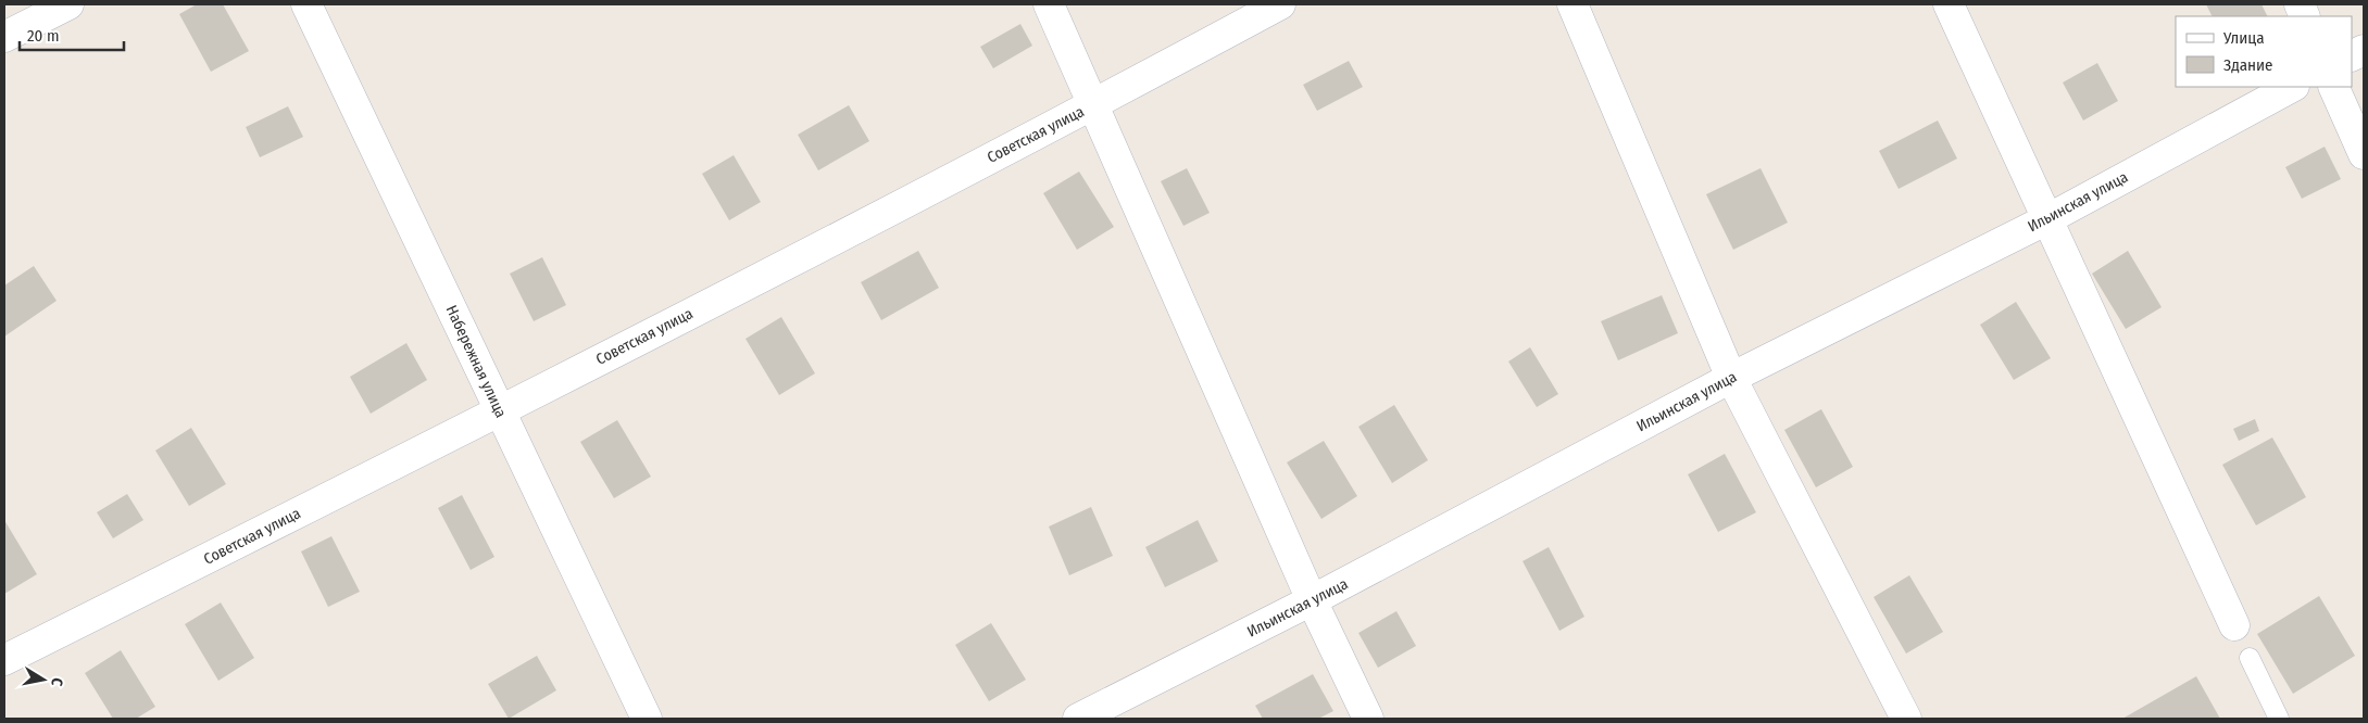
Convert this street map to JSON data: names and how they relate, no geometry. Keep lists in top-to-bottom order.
{
  "streets": {
    "street": ["Советская улица", "Ильинская улица", "Набережная улица"]
  },
  "crossings": [
    ["Советская улица", "Набережная улица"]
  ],
  "legend": ["Улица", "Здание"],
  "scale_bar": "20 m",
  "north": "right"
}
